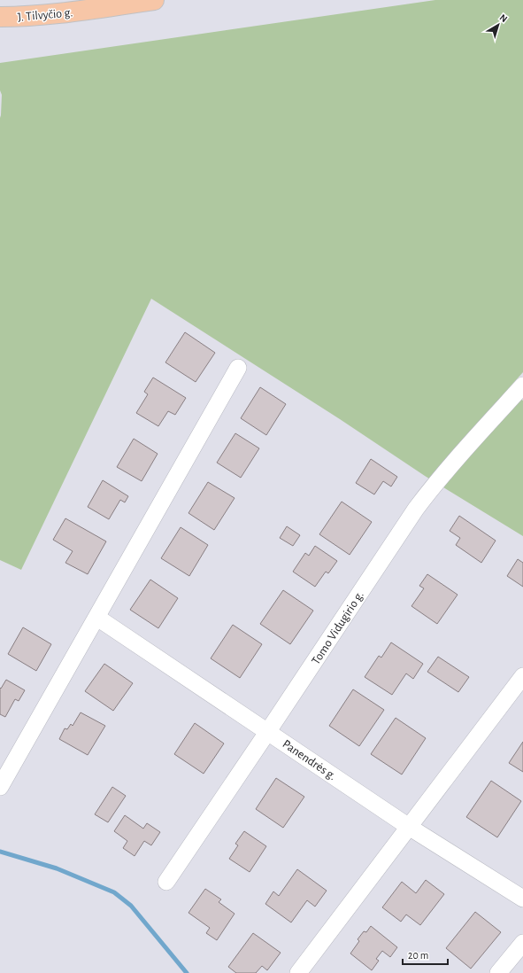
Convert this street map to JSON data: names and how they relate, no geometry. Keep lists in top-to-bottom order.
{
  "streets": {
    "main road": ["J. Tilvyčio g."],
    "street": ["Tomo Vidugirio g.", "Panendrės g."]
  },
  "crossings": [
    ["Tomo Vidugirio g.", "Panendrės g."]
  ],
  "scale_bar": "20 m",
  "north": "top right"
}
